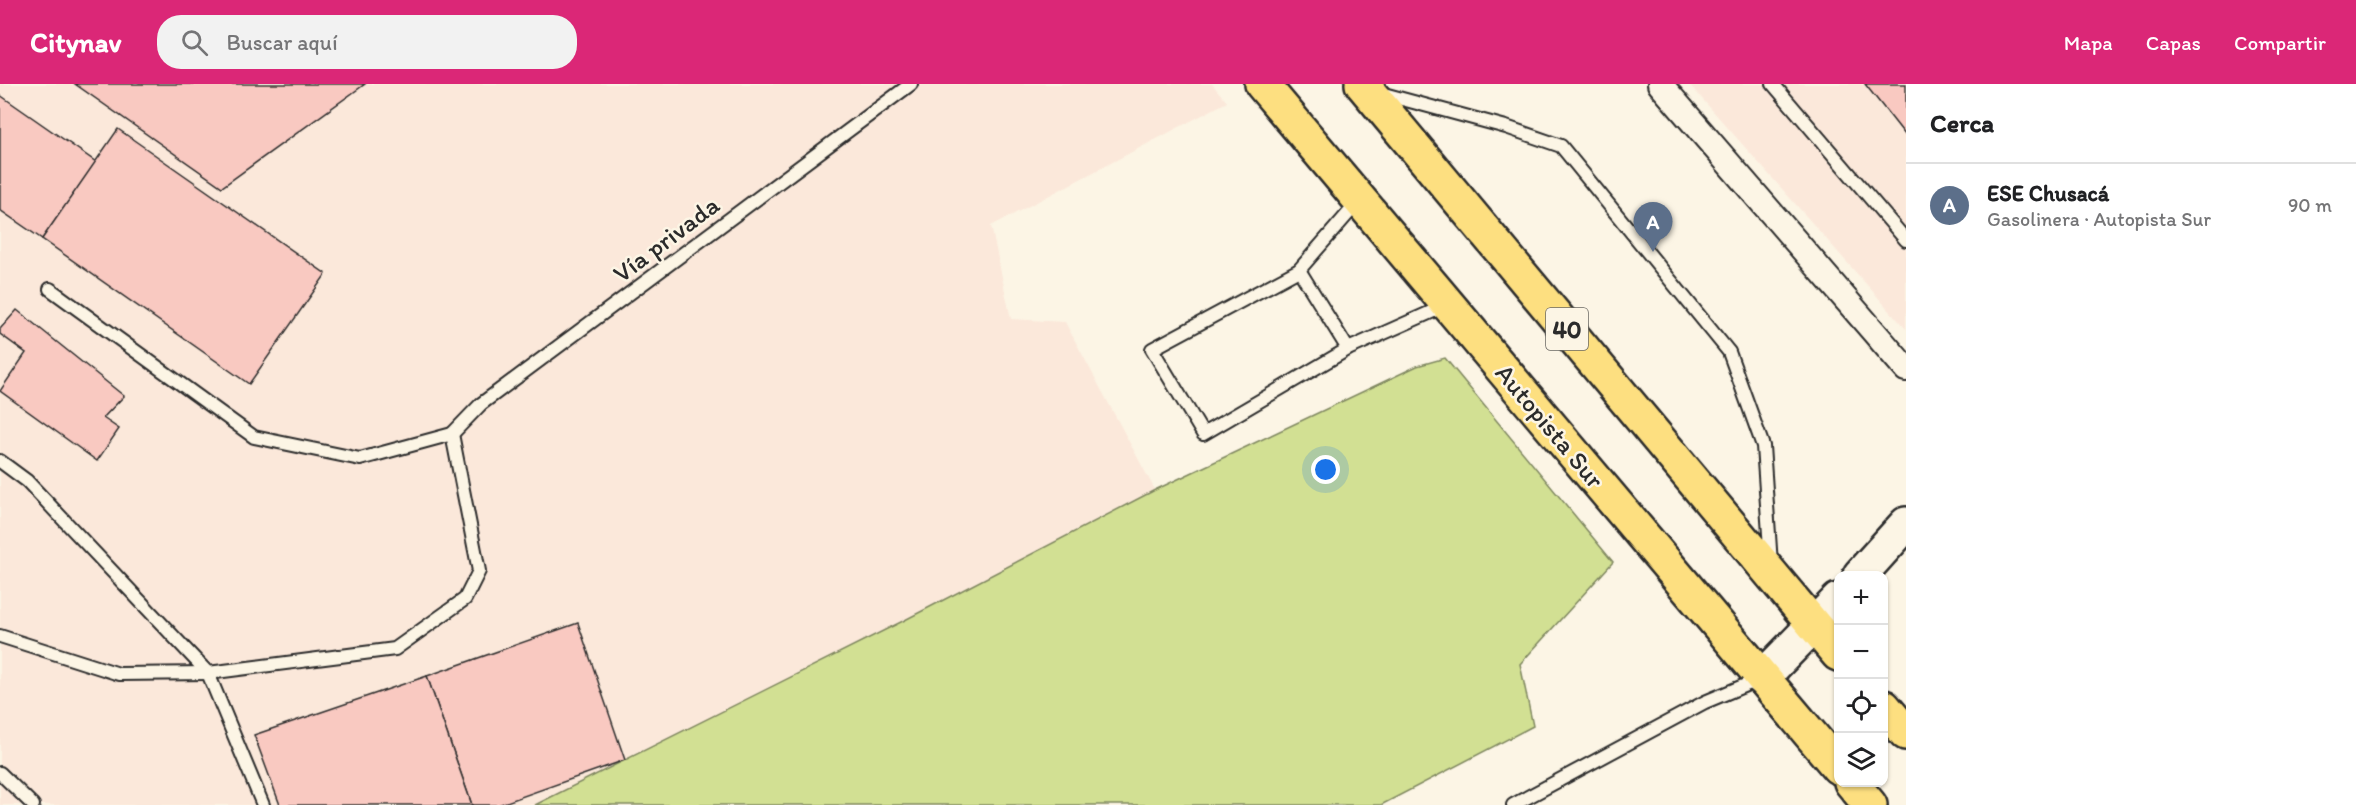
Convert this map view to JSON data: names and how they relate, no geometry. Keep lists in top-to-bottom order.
{
  "streets": {
    "highway": ["40", "Autopista Sur"],
    "lane": ["Vía privada"]
  },
  "page": {
    "header": "Citynav",
    "search": "Buscar aquí",
    "nav": ["Mapa", "Capas", "Compartir"],
    "heading": "Cerca",
    "list": [
      {
        "mark": "A",
        "name": "ESE Chusacá",
        "note": "Gasolinera · Autopista Sur",
        "value": "90 m"
      }
    ],
    "pins": "A",
    "map_buttons": ["+", "−"]
  }
}
